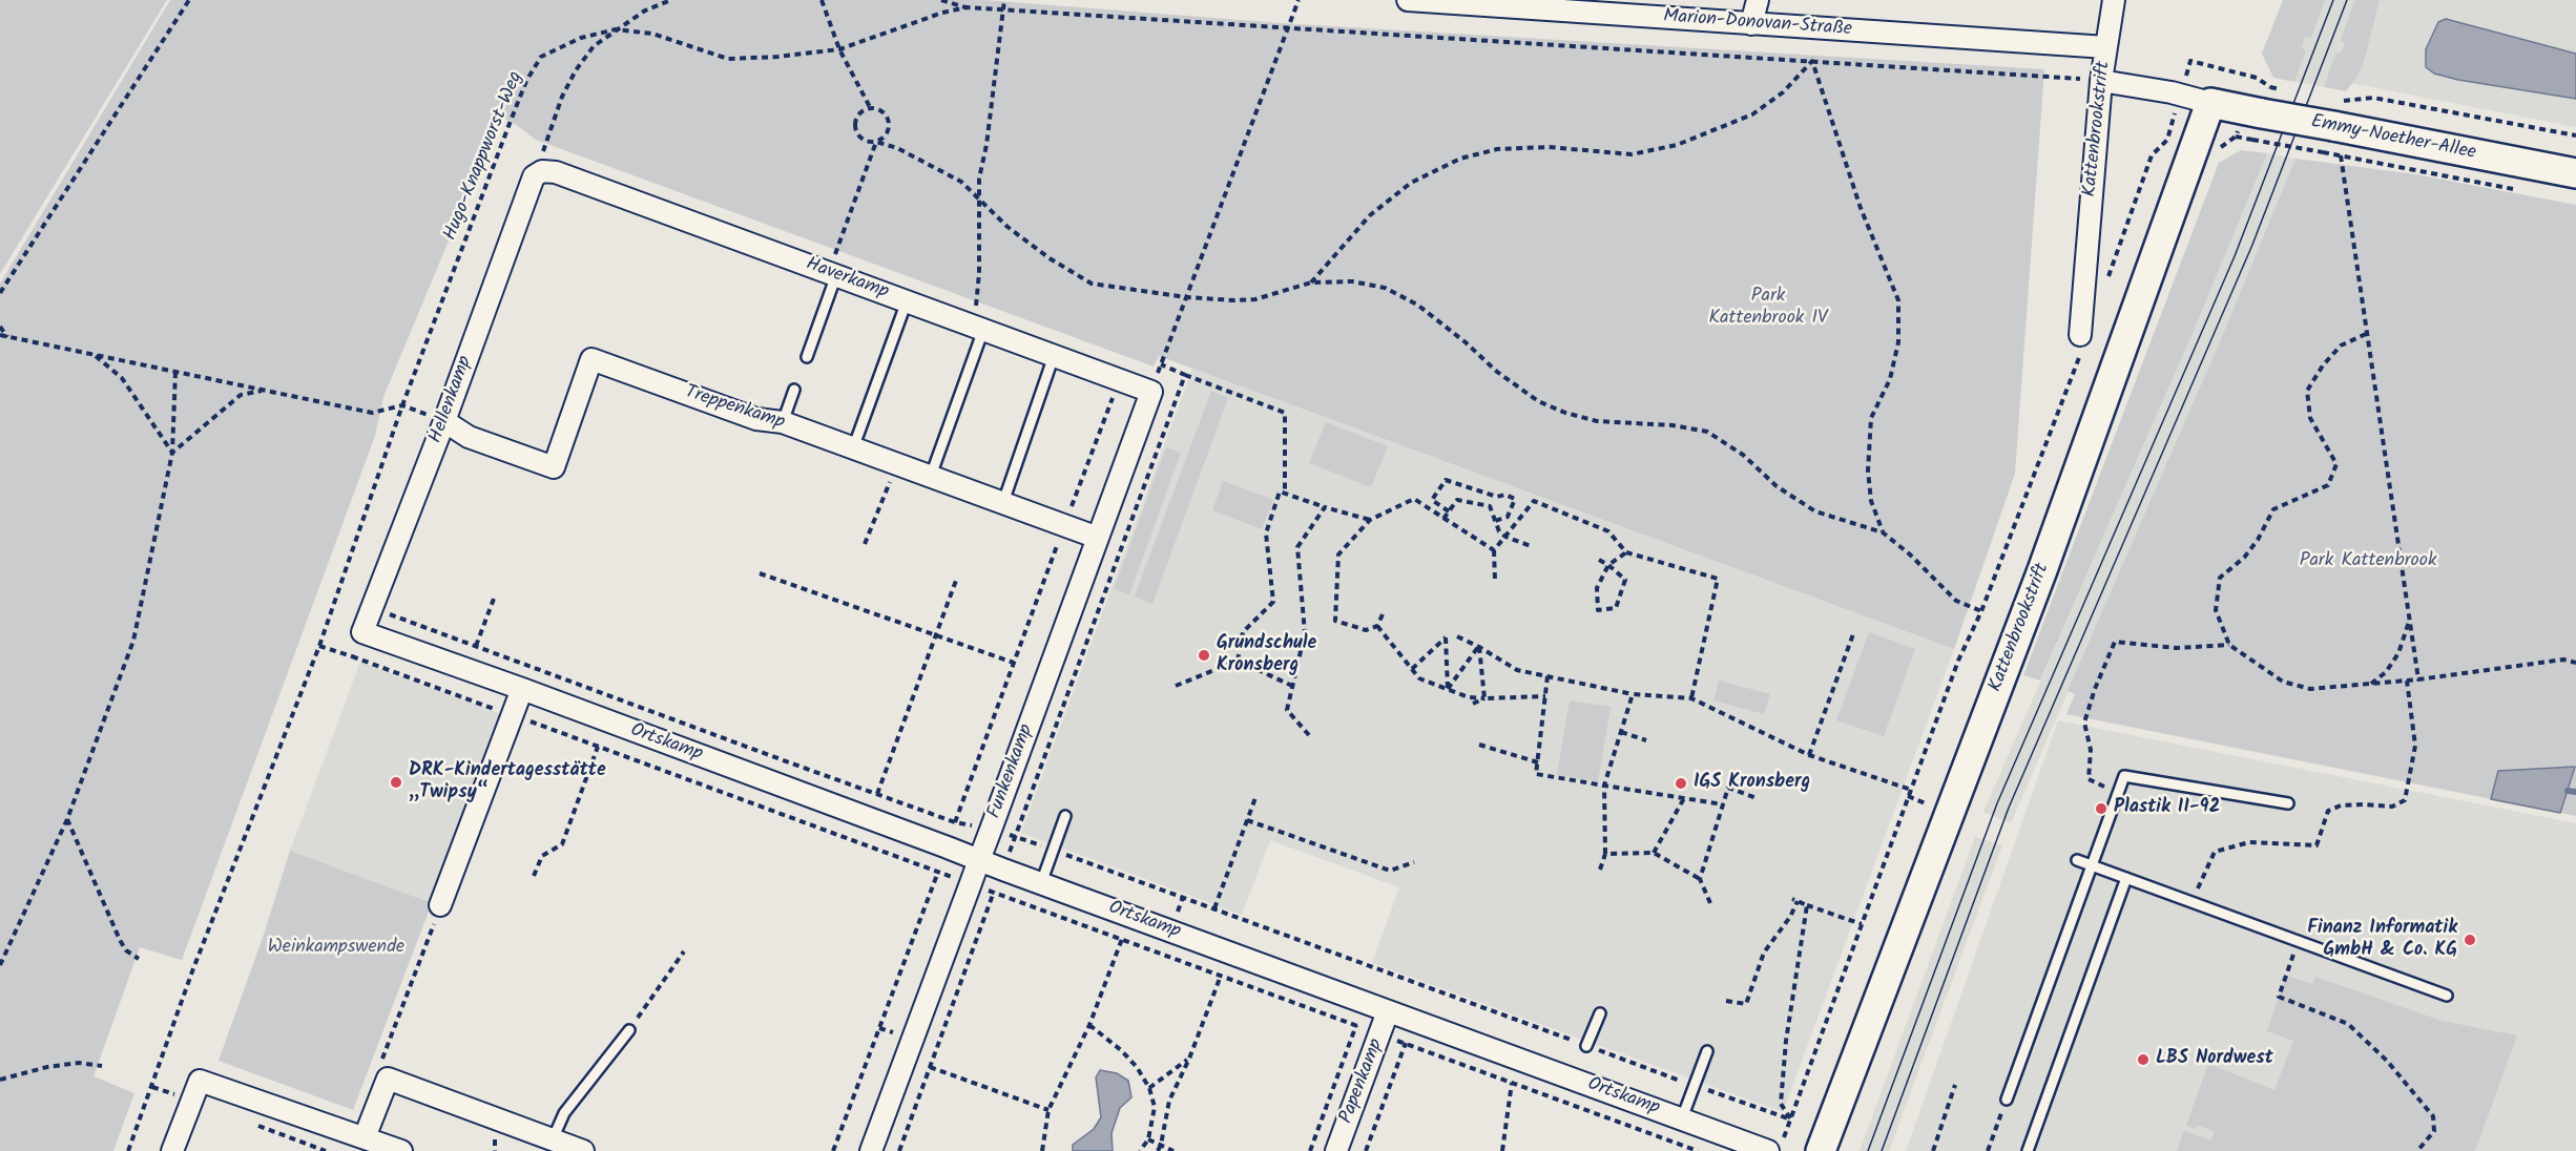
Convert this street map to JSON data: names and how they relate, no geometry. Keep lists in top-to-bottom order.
{
  "streets": {
    "main road": ["Kattenbrookstrift", "Emmy-Noether-Allee"],
    "street": [
      "Marion-Donovan-Straße",
      "Haverkamp",
      "Hellenkamp",
      "Treppenkamp",
      "Ortskamp",
      "Funkenkamp",
      "Papenkamp"
    ],
    "path": ["Hugo-Knappworst-Weg"]
  },
  "crossings": [
    ["Marion-Donovan-Straße", "Kattenbrookstrift"],
    ["Kattenbrookstrift", "Emmy-Noether-Allee"],
    ["Kattenbrookstrift", "Hugo-Knappworst-Weg"],
    ["Haverkamp", "Hellenkamp"],
    ["Haverkamp", "Funkenkamp"],
    ["Hellenkamp", "Treppenkamp"],
    ["Hellenkamp", "Ortskamp"],
    ["Treppenkamp", "Funkenkamp"],
    ["Ortskamp", "Funkenkamp"],
    ["Ortskamp", "Papenkamp"]
  ],
  "parks": ["Park Kattenbrook IV", "Park Kattenbrook", "Weinkampswende"],
  "places": [
    "Grundschule Kronsberg",
    "DRK-Kindertagesstätte „Twipsy“",
    "IGS Kronsberg",
    "Plastik II-92",
    "Finanz Informatik GmbH & Co. KG",
    "LBS Nordwest"
  ]
}
